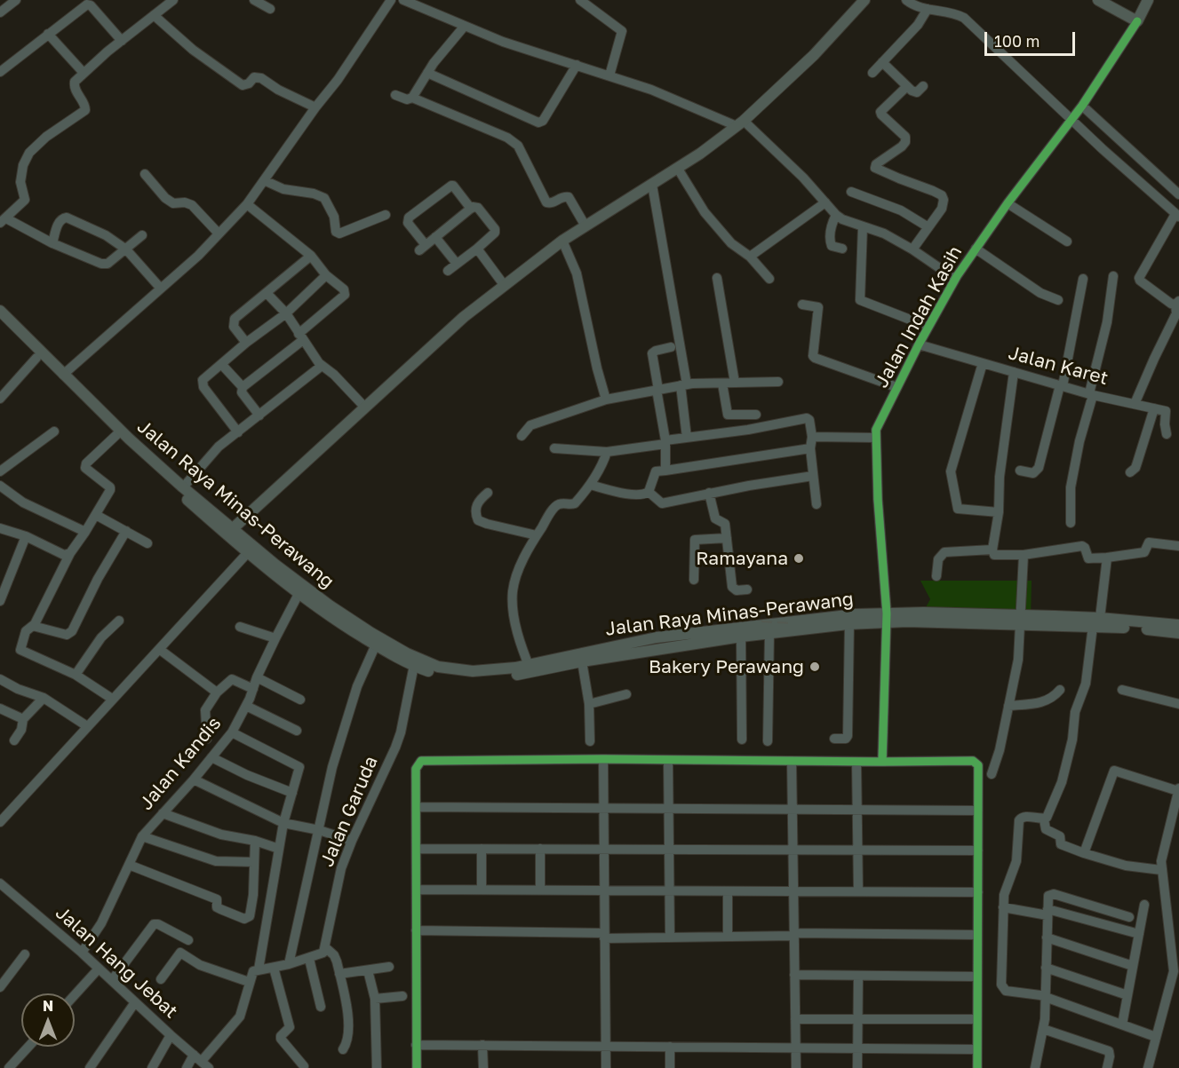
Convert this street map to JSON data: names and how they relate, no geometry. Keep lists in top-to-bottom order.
{
  "streets": {
    "main road": ["Jalan Raya Minas-Perawang"],
    "street": [
      "Jalan Indah Kasih",
      "Jalan Karet",
      "Jalan Kandis",
      "Jalan Garuda",
      "Jalan Hang Jebat"
    ]
  },
  "crossings": [
    ["Jalan Indah Kasih", "Jalan Karet"],
    ["Jalan Indah Kasih", "Jalan Raya Minas-Perawang"],
    ["Jalan Raya Minas-Perawang", "Jalan Kandis"],
    ["Jalan Raya Minas-Perawang", "Jalan Garuda"],
    ["Jalan Kandis", "Jalan Hang Jebat"]
  ],
  "places": ["Ramayana", "Bakery Perawang"],
  "scale_bar": "100 m",
  "north": "top"
}
